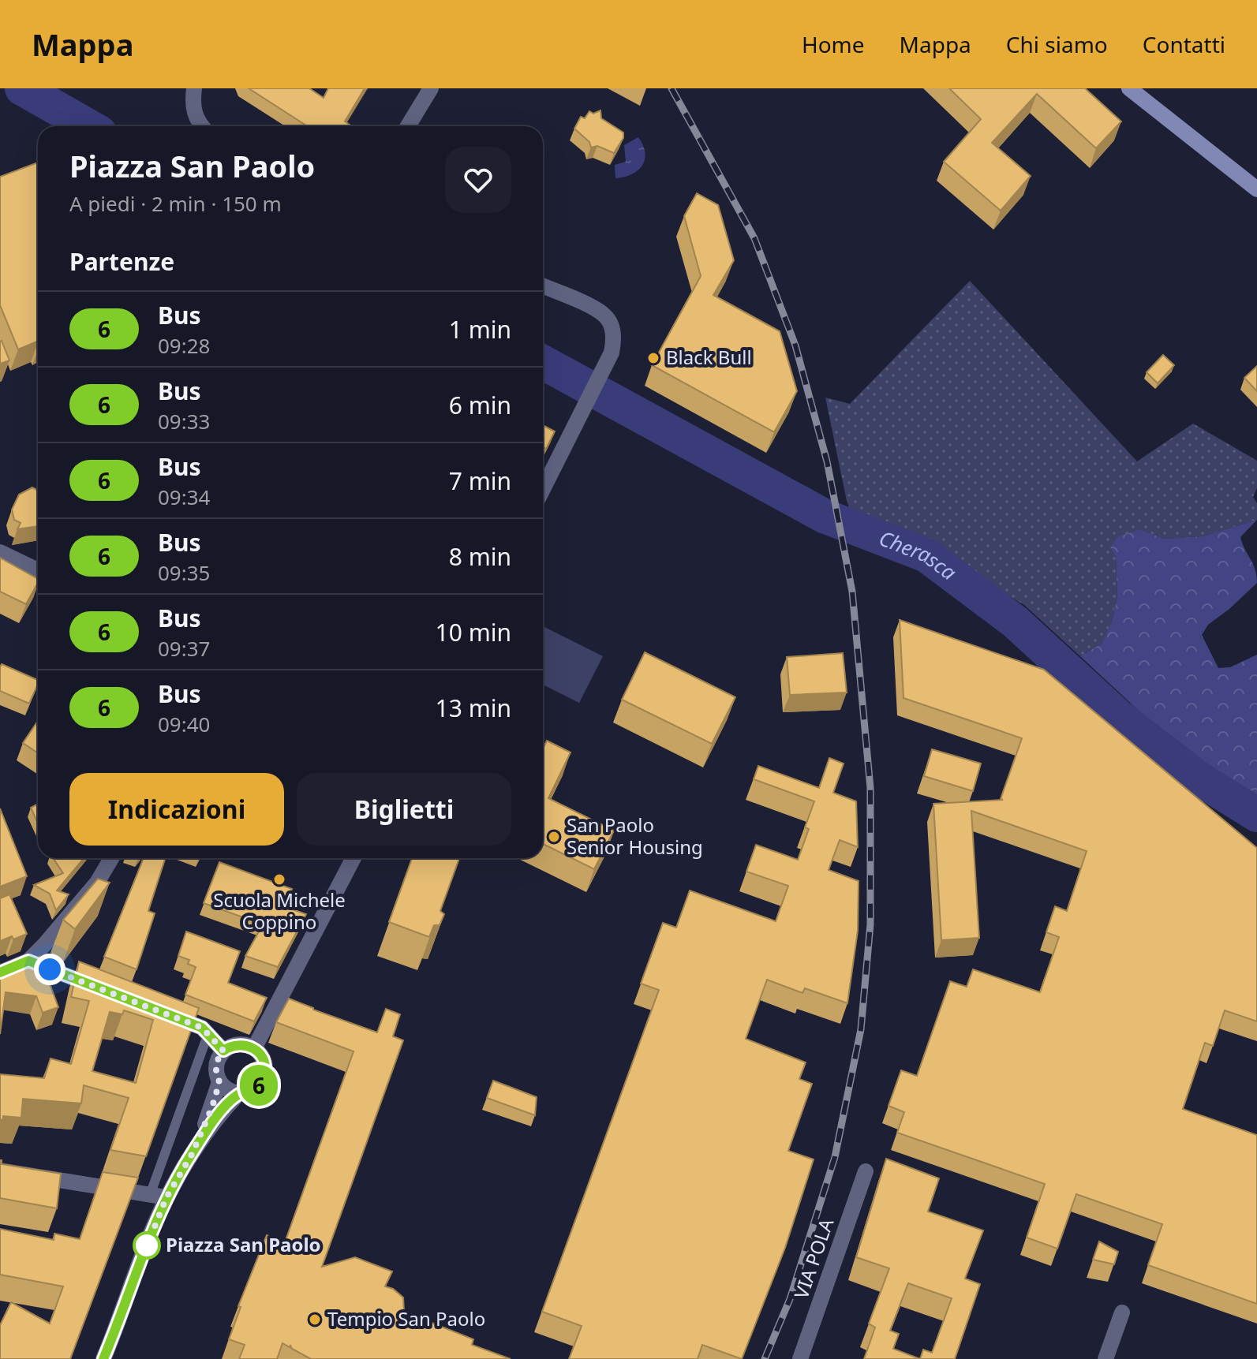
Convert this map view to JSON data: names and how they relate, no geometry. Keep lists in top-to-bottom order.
{
  "streets": {
    "street": ["VIA POLA"]
  },
  "water": ["Cherasca"],
  "places": [
    "Black Bull",
    "San Paolo Senior Housing",
    "Scuola Michele Coppino",
    "Piazza San Paolo",
    "Tempio San Paolo"
  ],
  "lines": ["bus line 6"],
  "page": {
    "header": "Mappa",
    "nav": [
      "Home",
      "Mappa",
      "Chi siamo",
      "Contatti"
    ],
    "on_map": "6",
    "heading": [
      ["Piazza San Paolo", "A piedi · 2 min · 150 m"],
      "Partenze"
    ],
    "list": [
      {
        "mark": "6",
        "name": "Bus",
        "note": "09:28",
        "value": "1 min"
      },
      {
        "mark": "6",
        "name": "Bus",
        "note": "09:33",
        "value": "6 min"
      },
      {
        "mark": "6",
        "name": "Bus",
        "note": "09:34",
        "value": "7 min"
      },
      {
        "mark": "6",
        "name": "Bus",
        "note": "09:35",
        "value": "8 min"
      },
      {
        "mark": "6",
        "name": "Bus",
        "note": "09:37",
        "value": "10 min"
      },
      {
        "mark": "6",
        "name": "Bus",
        "note": "09:40",
        "value": "13 min"
      }
    ],
    "buttons": ["Indicazioni", "Biglietti"]
  }
}
